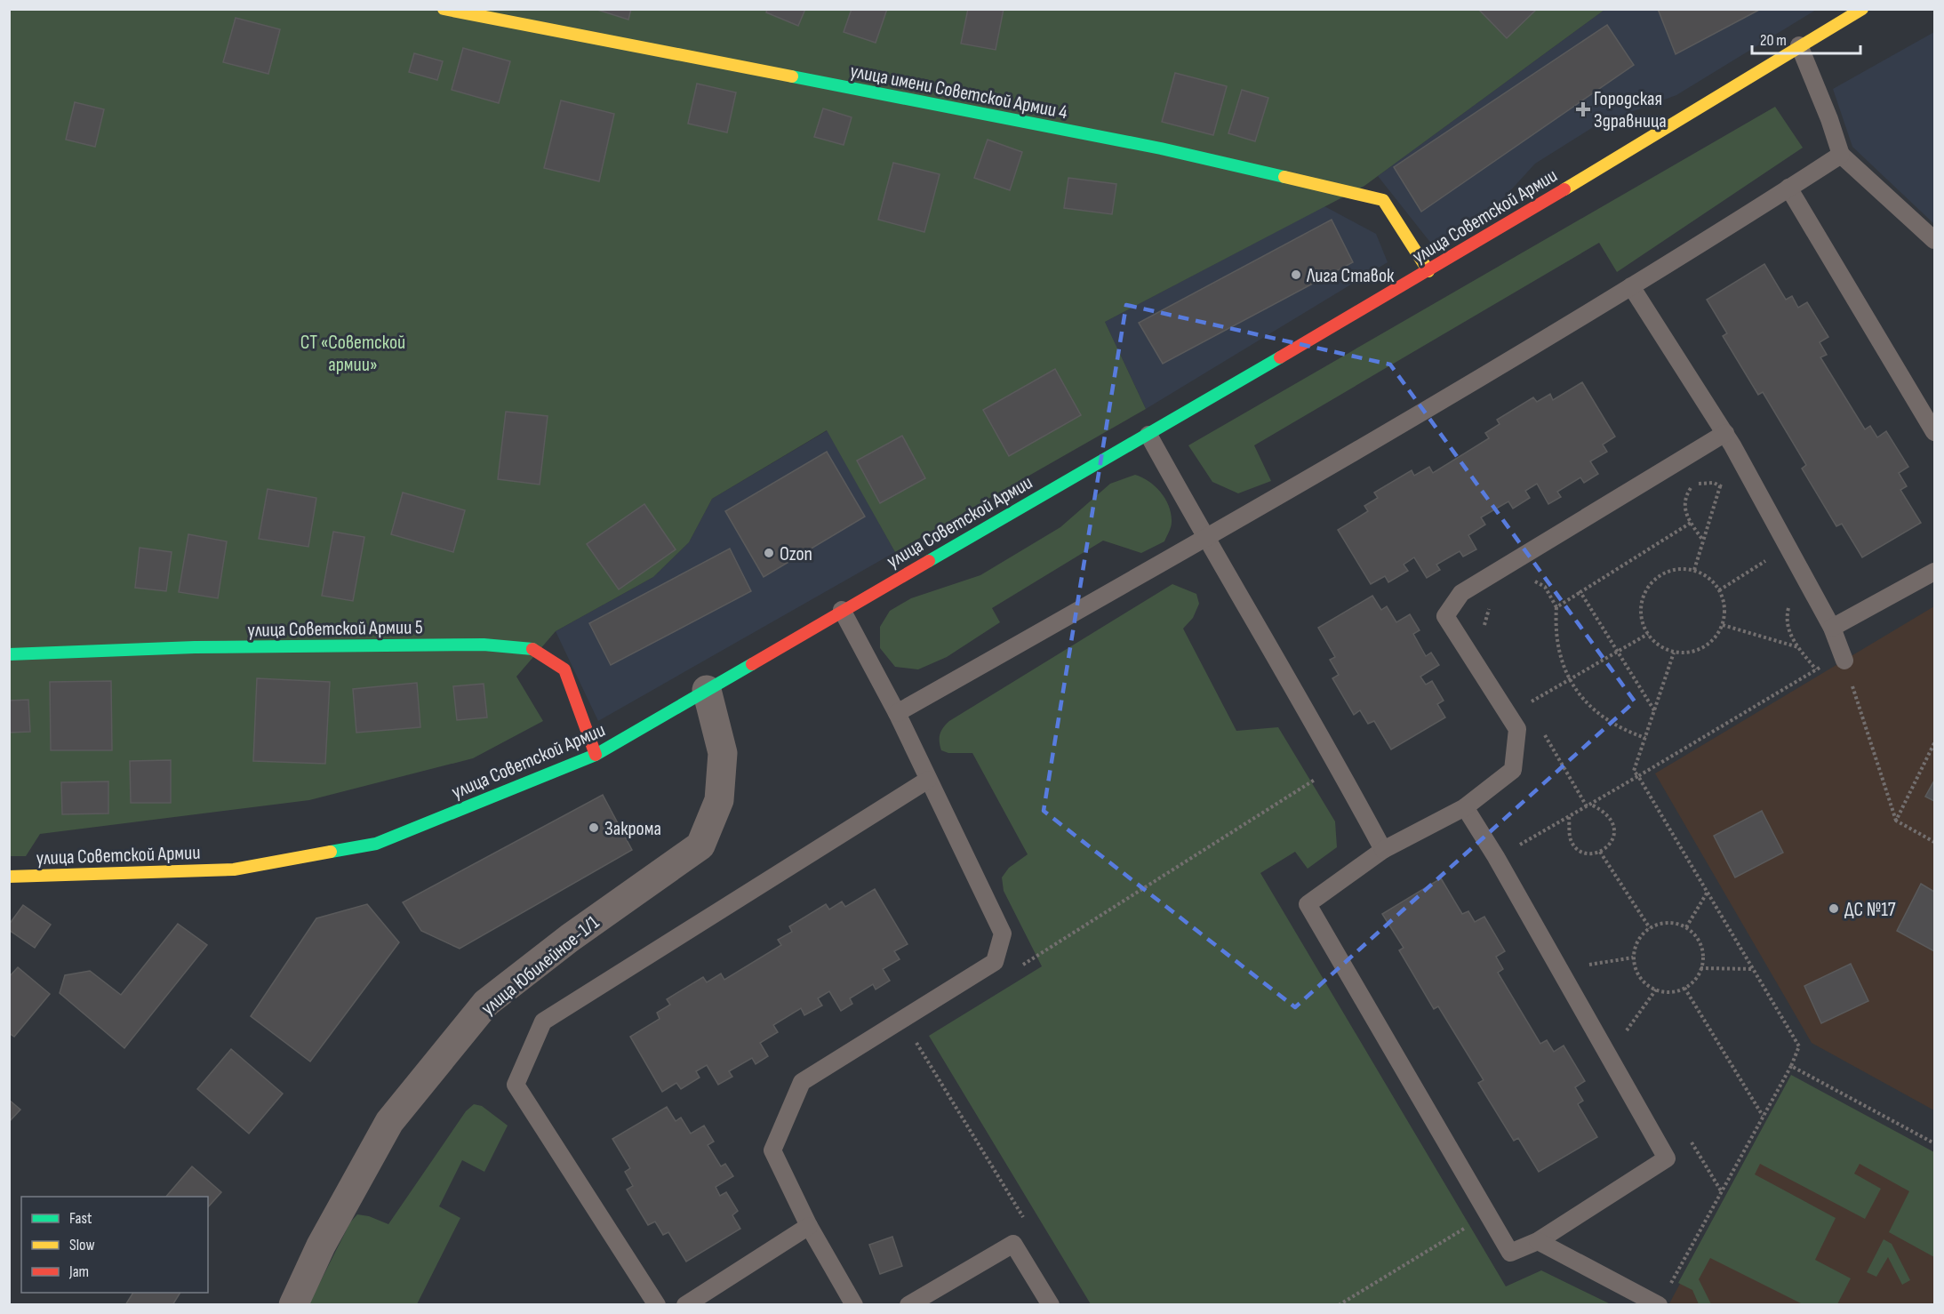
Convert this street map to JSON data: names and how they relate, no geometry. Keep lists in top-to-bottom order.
{
  "streets": {
    "street": [
      "улица имени Советской Армии 4",
      "улица Советской Армии",
      "улица Советской Армии 5",
      "улица Юбилейное-1/1"
    ]
  },
  "crossings": [
    ["улица имени Советской Армии 4", "улица Советской Армии"],
    ["улица Советской Армии", "улица Советской Армии 5"],
    ["улица Советской Армии", "улица Юбилейное-1/1"]
  ],
  "parks": ["СТ «Советской армии»"],
  "places": {
    "health": ["Городская Здравница"],
    "other": [
      "Лига Ставок",
      "Ozon",
      "Закрома",
      "ДС №17"
    ]
  },
  "legend": ["Fast", "Slow", "Jam"],
  "scale_bar": "20 m"
}
